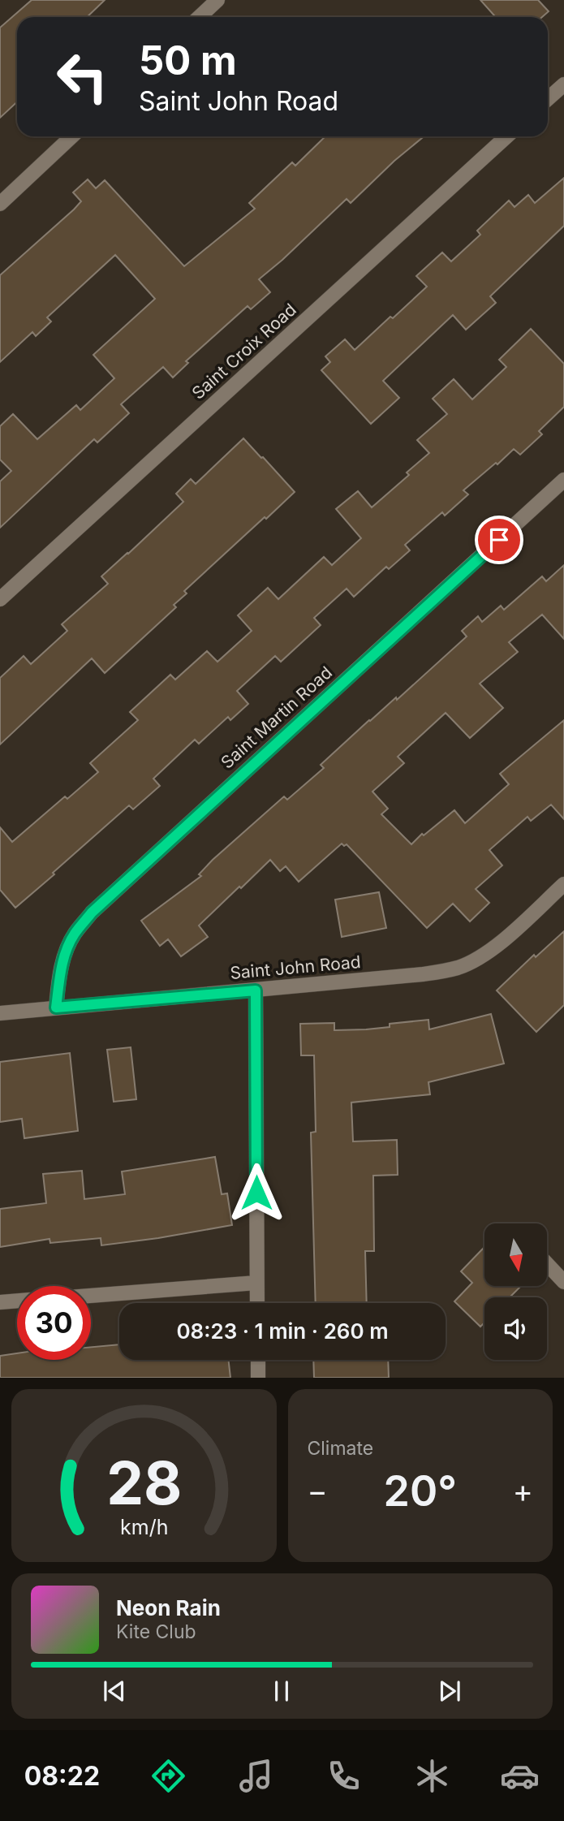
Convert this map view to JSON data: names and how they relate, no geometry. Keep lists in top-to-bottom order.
{
  "streets": {
    "street": ["Saint Croix Road", "Saint Martin Road", "Saint John Road"]
  },
  "crossings": [
    ["Saint Martin Road", "Saint John Road"]
  ],
  "north": "bottom",
  "page": {
    "turn": ["50 m", "Saint John Road"],
    "limit": "30",
    "trip": "08:23 · 1 min · 260 m",
    "tile": "Climate",
    "heat": ["−", "20°", "+"],
    "song": ["Neon Rain", "Kite Club"],
    "tabs": "08:22",
    "gauge": ["28", "km/h"]
  }
}
